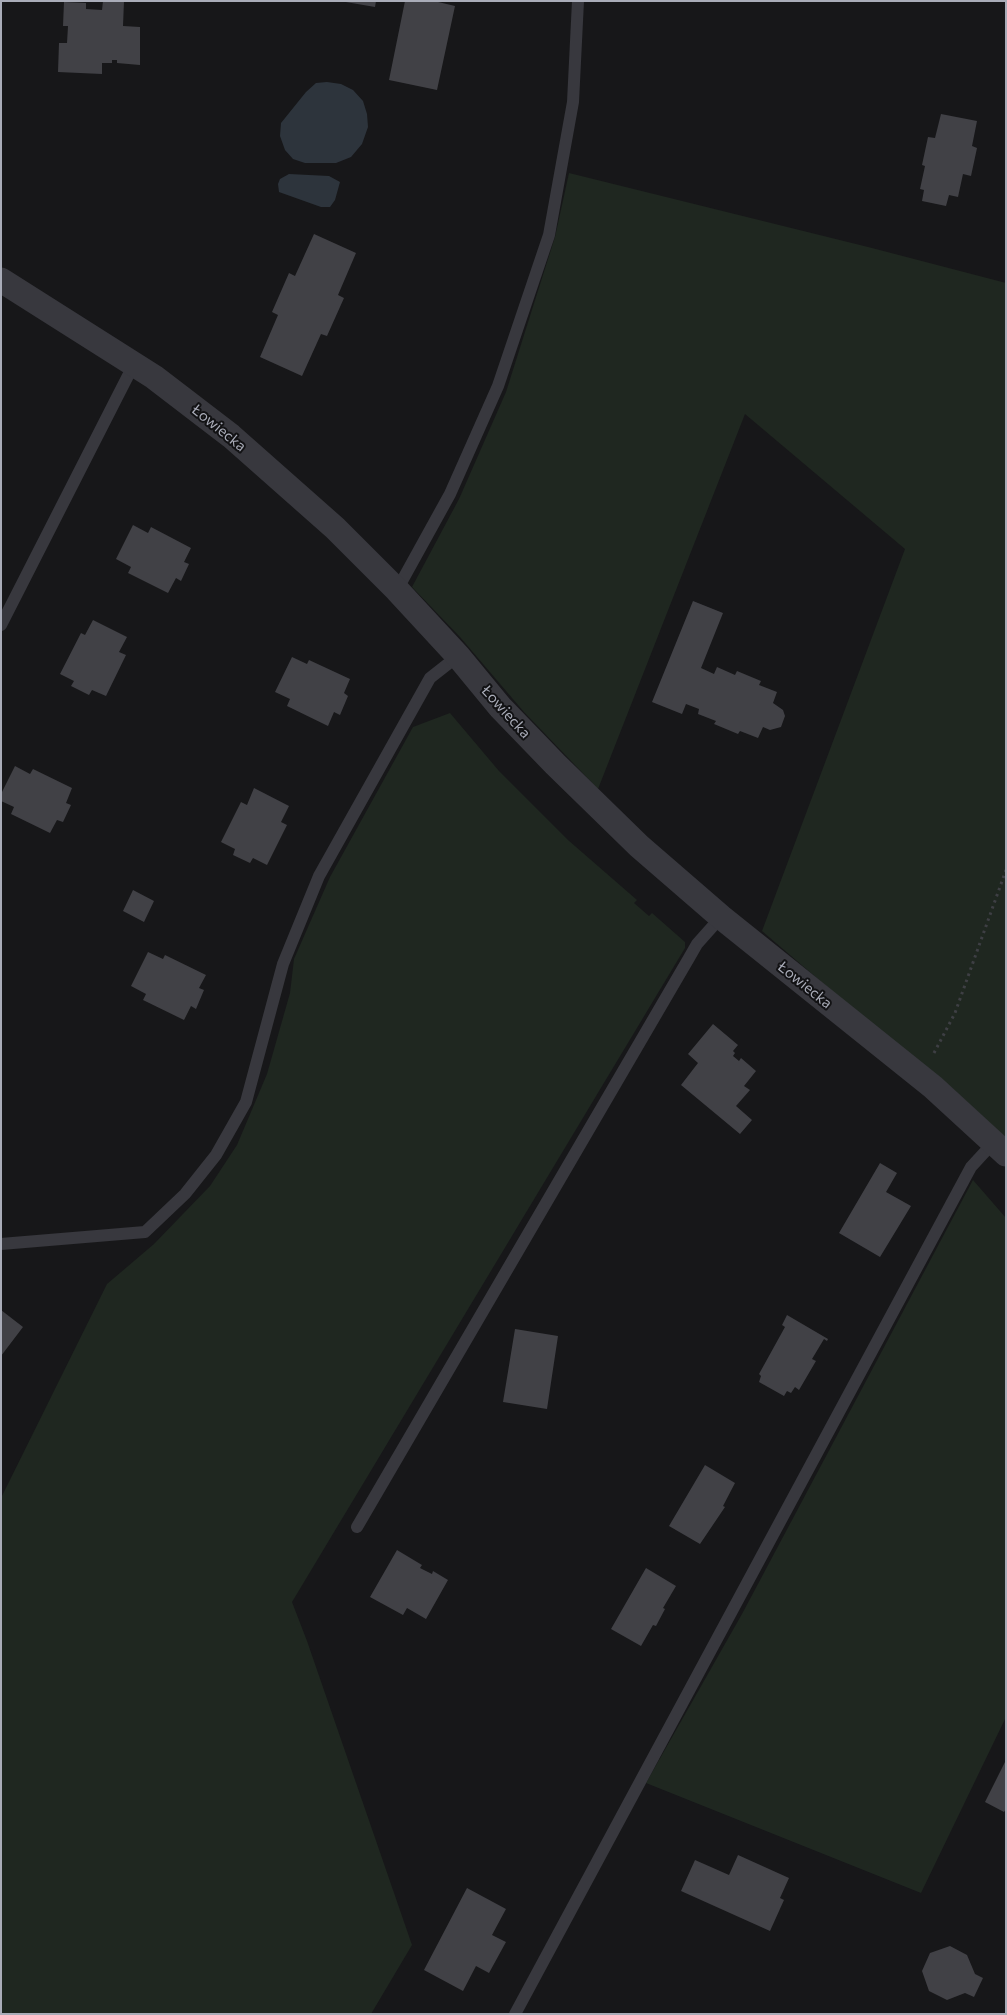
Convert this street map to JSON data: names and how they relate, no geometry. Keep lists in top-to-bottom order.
{
  "streets": {
    "street": ["Łowiecka"]
  }
}
